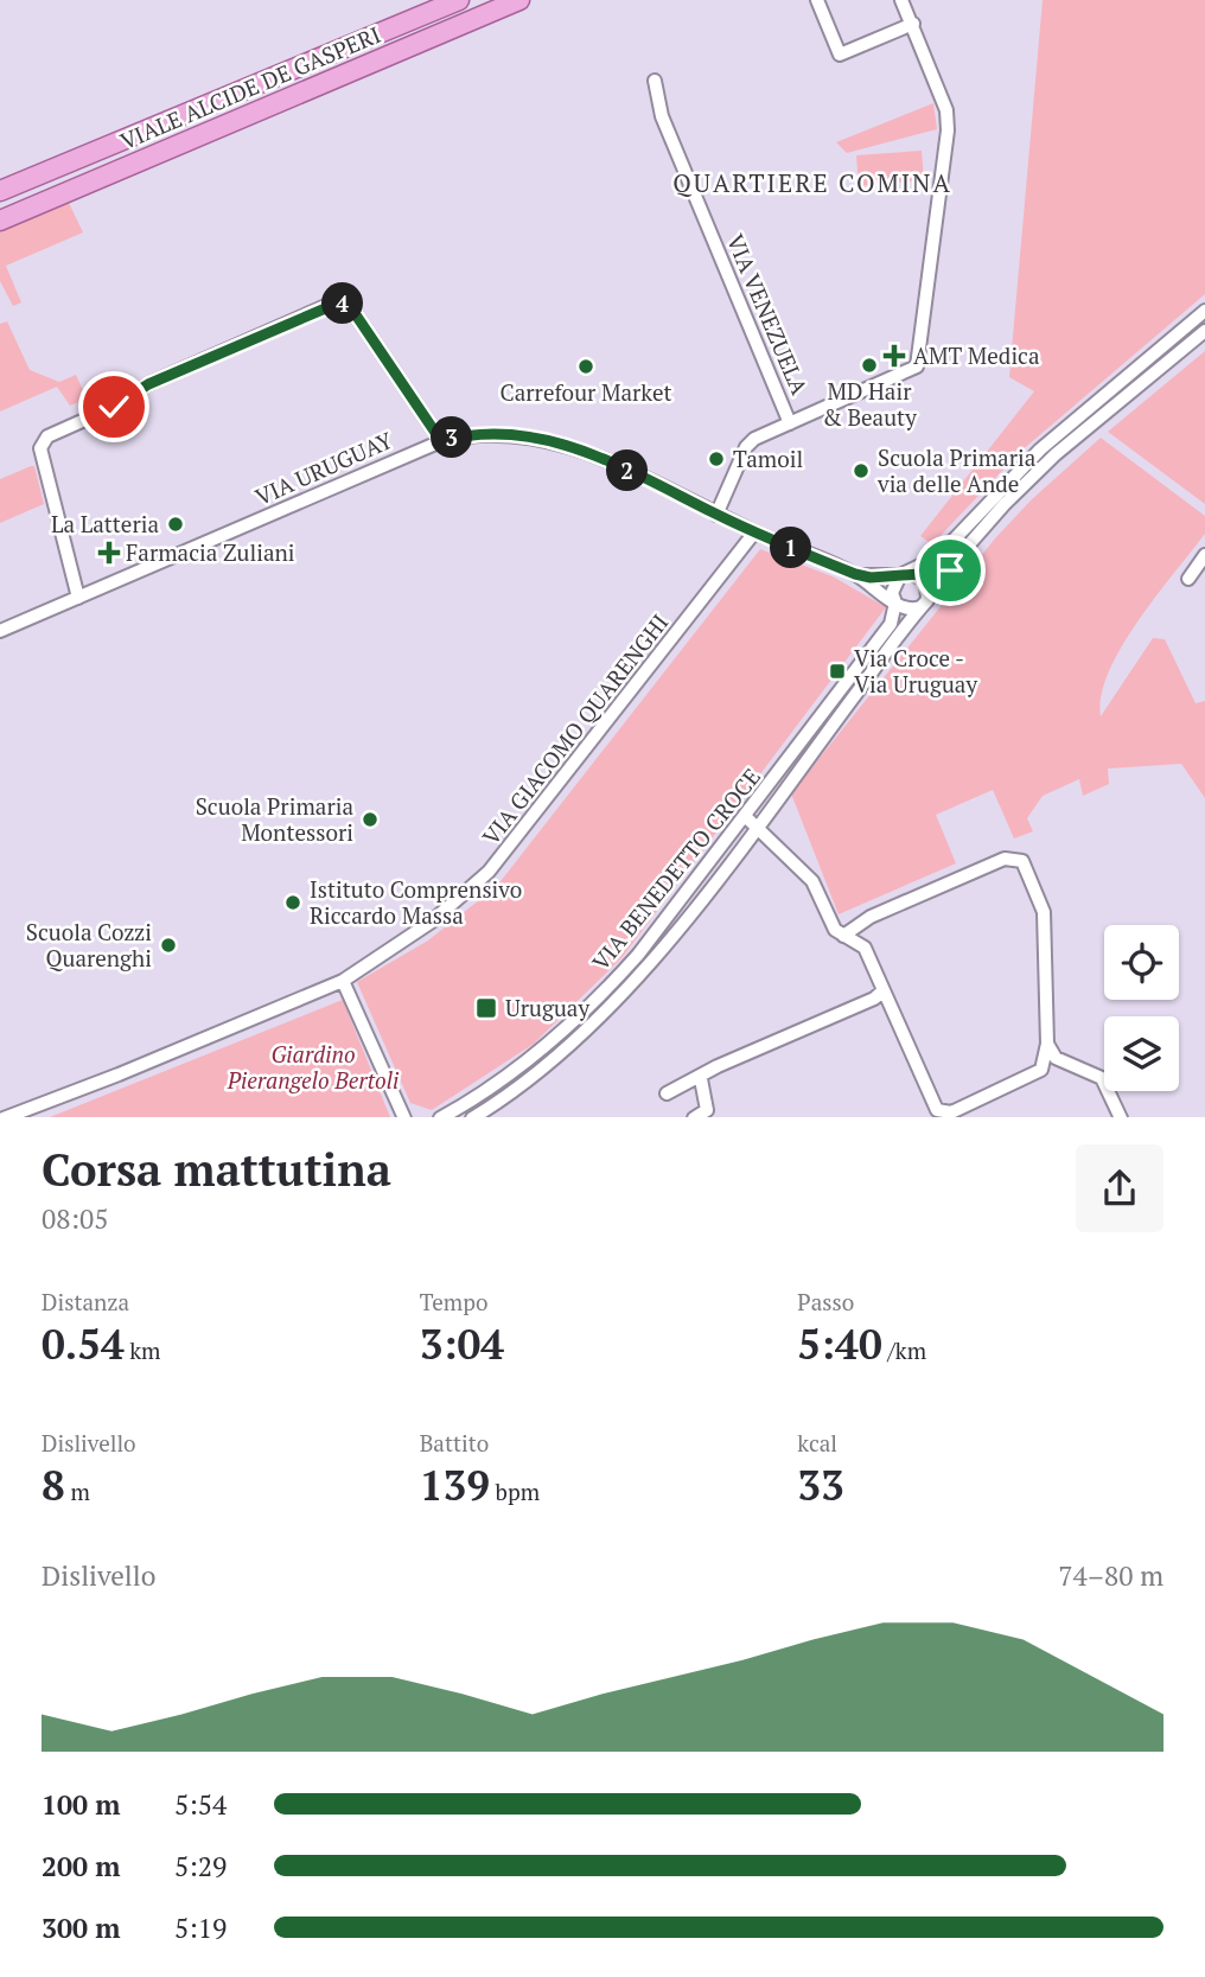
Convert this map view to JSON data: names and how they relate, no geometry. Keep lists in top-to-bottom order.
{
  "streets": {
    "main road": ["VIALE ALCIDE DE GASPERI"],
    "street": [
      "VIA VENEZUELA",
      "VIA URUGUAY",
      "VIA GIACOMO QUARENGHI",
      "VIA BENEDETTO CROCE"
    ]
  },
  "crossings": [
    ["VIA URUGUAY", "VIA GIACOMO QUARENGHI"],
    ["VIA URUGUAY", "VIA BENEDETTO CROCE"]
  ],
  "districts": ["QUARTIERE COMINA"],
  "parks": ["Giardino Pierangelo Bertoli"],
  "places": {
    "health": ["AMT Medica", "Farmacia Zuliani"],
    "other": [
      "MD Hair & Beauty",
      "Carrefour Market",
      "Tamoil",
      "Scuola Primaria via delle Ande",
      "La Latteria",
      "Scuola Primaria Montessori",
      "Istituto Comprensivo Riccardo Massa",
      "Scuola Cozzi Quarenghi"
    ],
    "transit": ["Via Croce - Via Uruguay", "Uruguay"]
  },
  "page": {
    "pins": [
      "4",
      "3",
      "2",
      "1"
    ],
    "heading": ["Corsa mattutina", "08:05"],
    "stats": [
      ["Distanza", "0.54 km"],
      ["Tempo", "3:04"],
      ["Passo", "5:40 /km"],
      ["Dislivello", "8 m"],
      ["Battito", "139 bpm"],
      ["kcal", "33"]
    ],
    "chart": ["Dislivello", "74–80 m"],
    "list": [
      {
        "name": "100 m",
        "note": "5:54"
      },
      {
        "name": "200 m",
        "note": "5:29"
      },
      {
        "name": "300 m",
        "note": "5:19"
      }
    ]
  }
}
